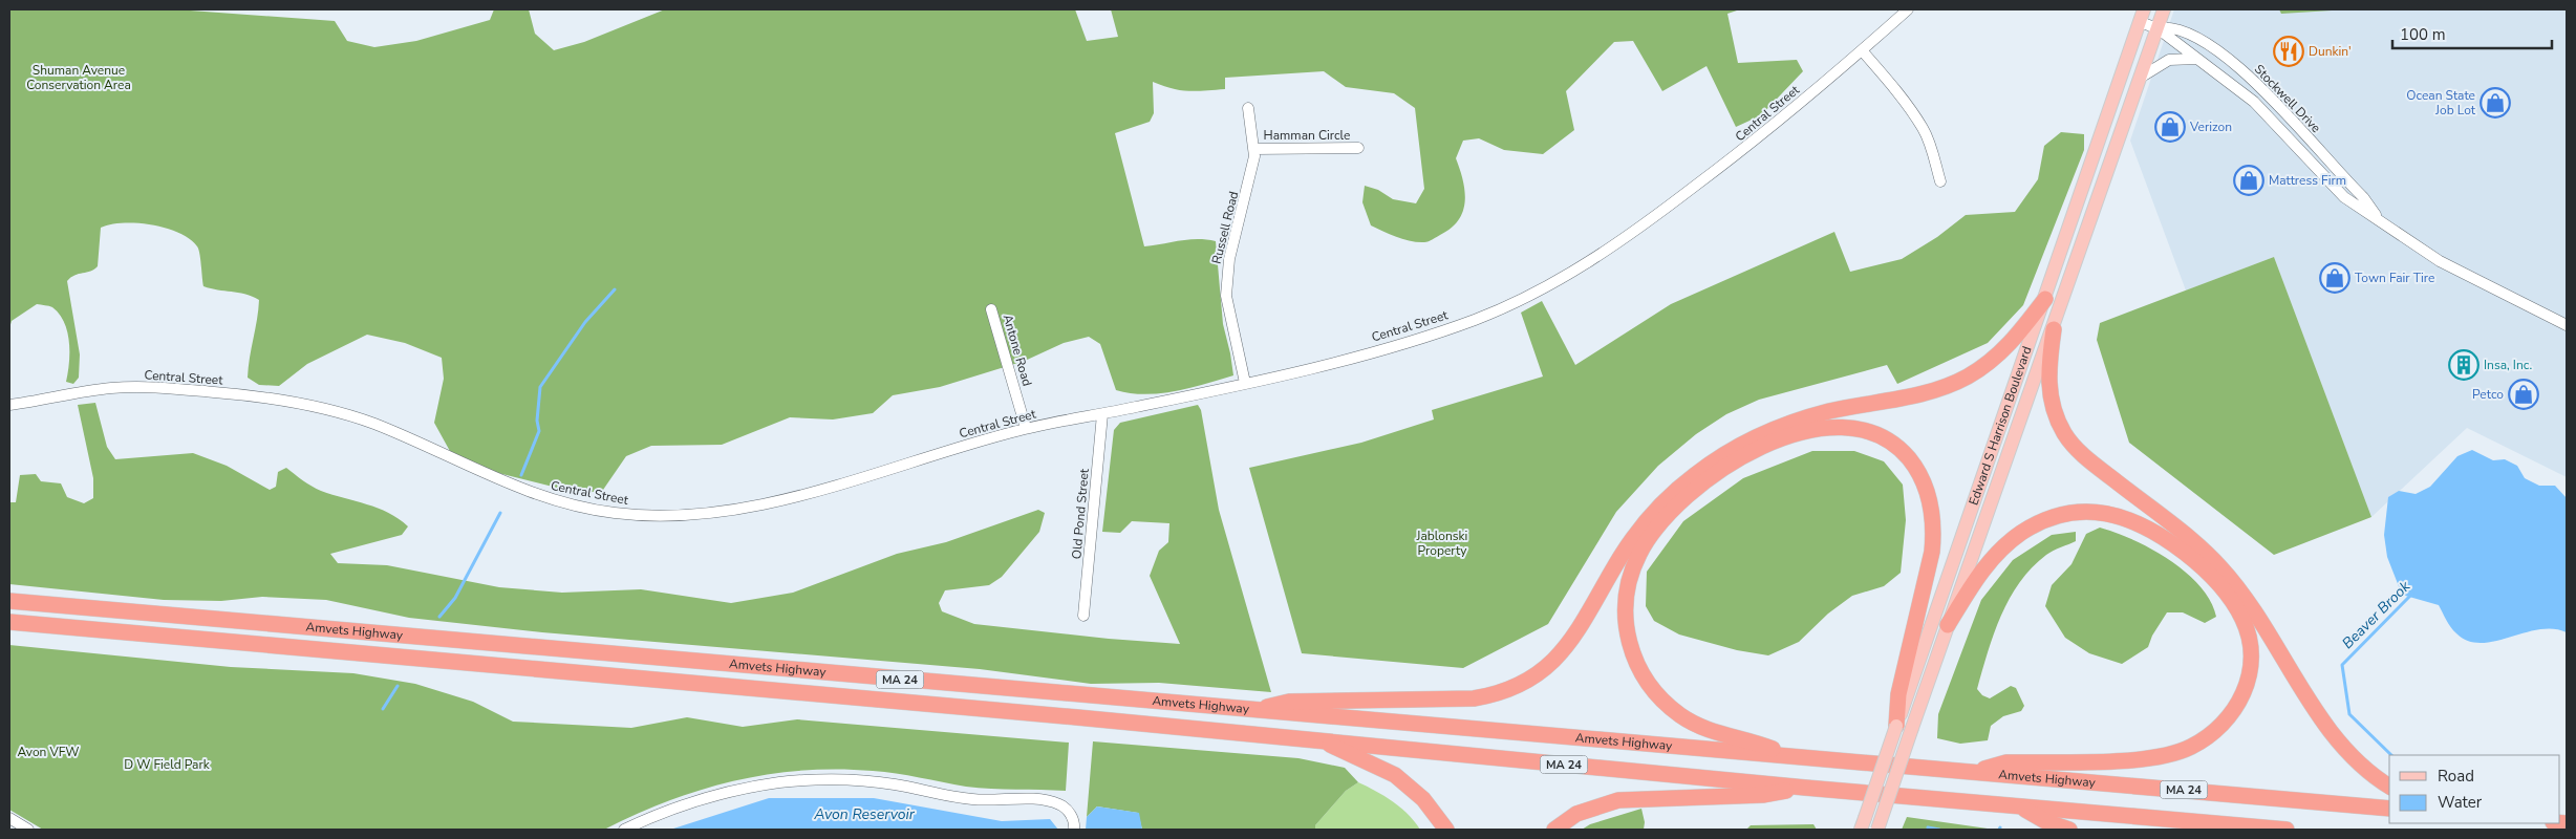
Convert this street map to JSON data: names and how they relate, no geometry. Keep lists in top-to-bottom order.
{
  "streets": {
    "highway": ["Amvets Highway", "MA 24"],
    "main road": ["Edward S Harrison Boulevard"],
    "street": [
      "Stockwell Drive",
      "Central Street",
      "Hamman Circle",
      "Russell Road",
      "Antone Road",
      "Old Pond Street"
    ]
  },
  "crossings": [
    ["Stockwell Drive", "Edward S Harrison Boulevard"],
    ["Central Street", "Russell Road"],
    ["Central Street", "Antone Road"],
    ["Central Street", "Old Pond Street"],
    ["Hamman Circle", "Russell Road"]
  ],
  "water": ["Beaver Brook", "Avon Reservoir"],
  "parks": [
    "Shuman Avenue Conservation Area",
    "Jablonski Property",
    "Avon VFW",
    "D W Field Park"
  ],
  "places": {
    "restaurant": ["Dunkin'"],
    "shop": [
      "Ocean State Job Lot",
      "Verizon",
      "Mattress Firm",
      "Town Fair Tire",
      "Petco"
    ],
    "building": ["Insa, Inc."]
  },
  "legend": ["Road", "Water"],
  "scale_bar": "100 m"
}
